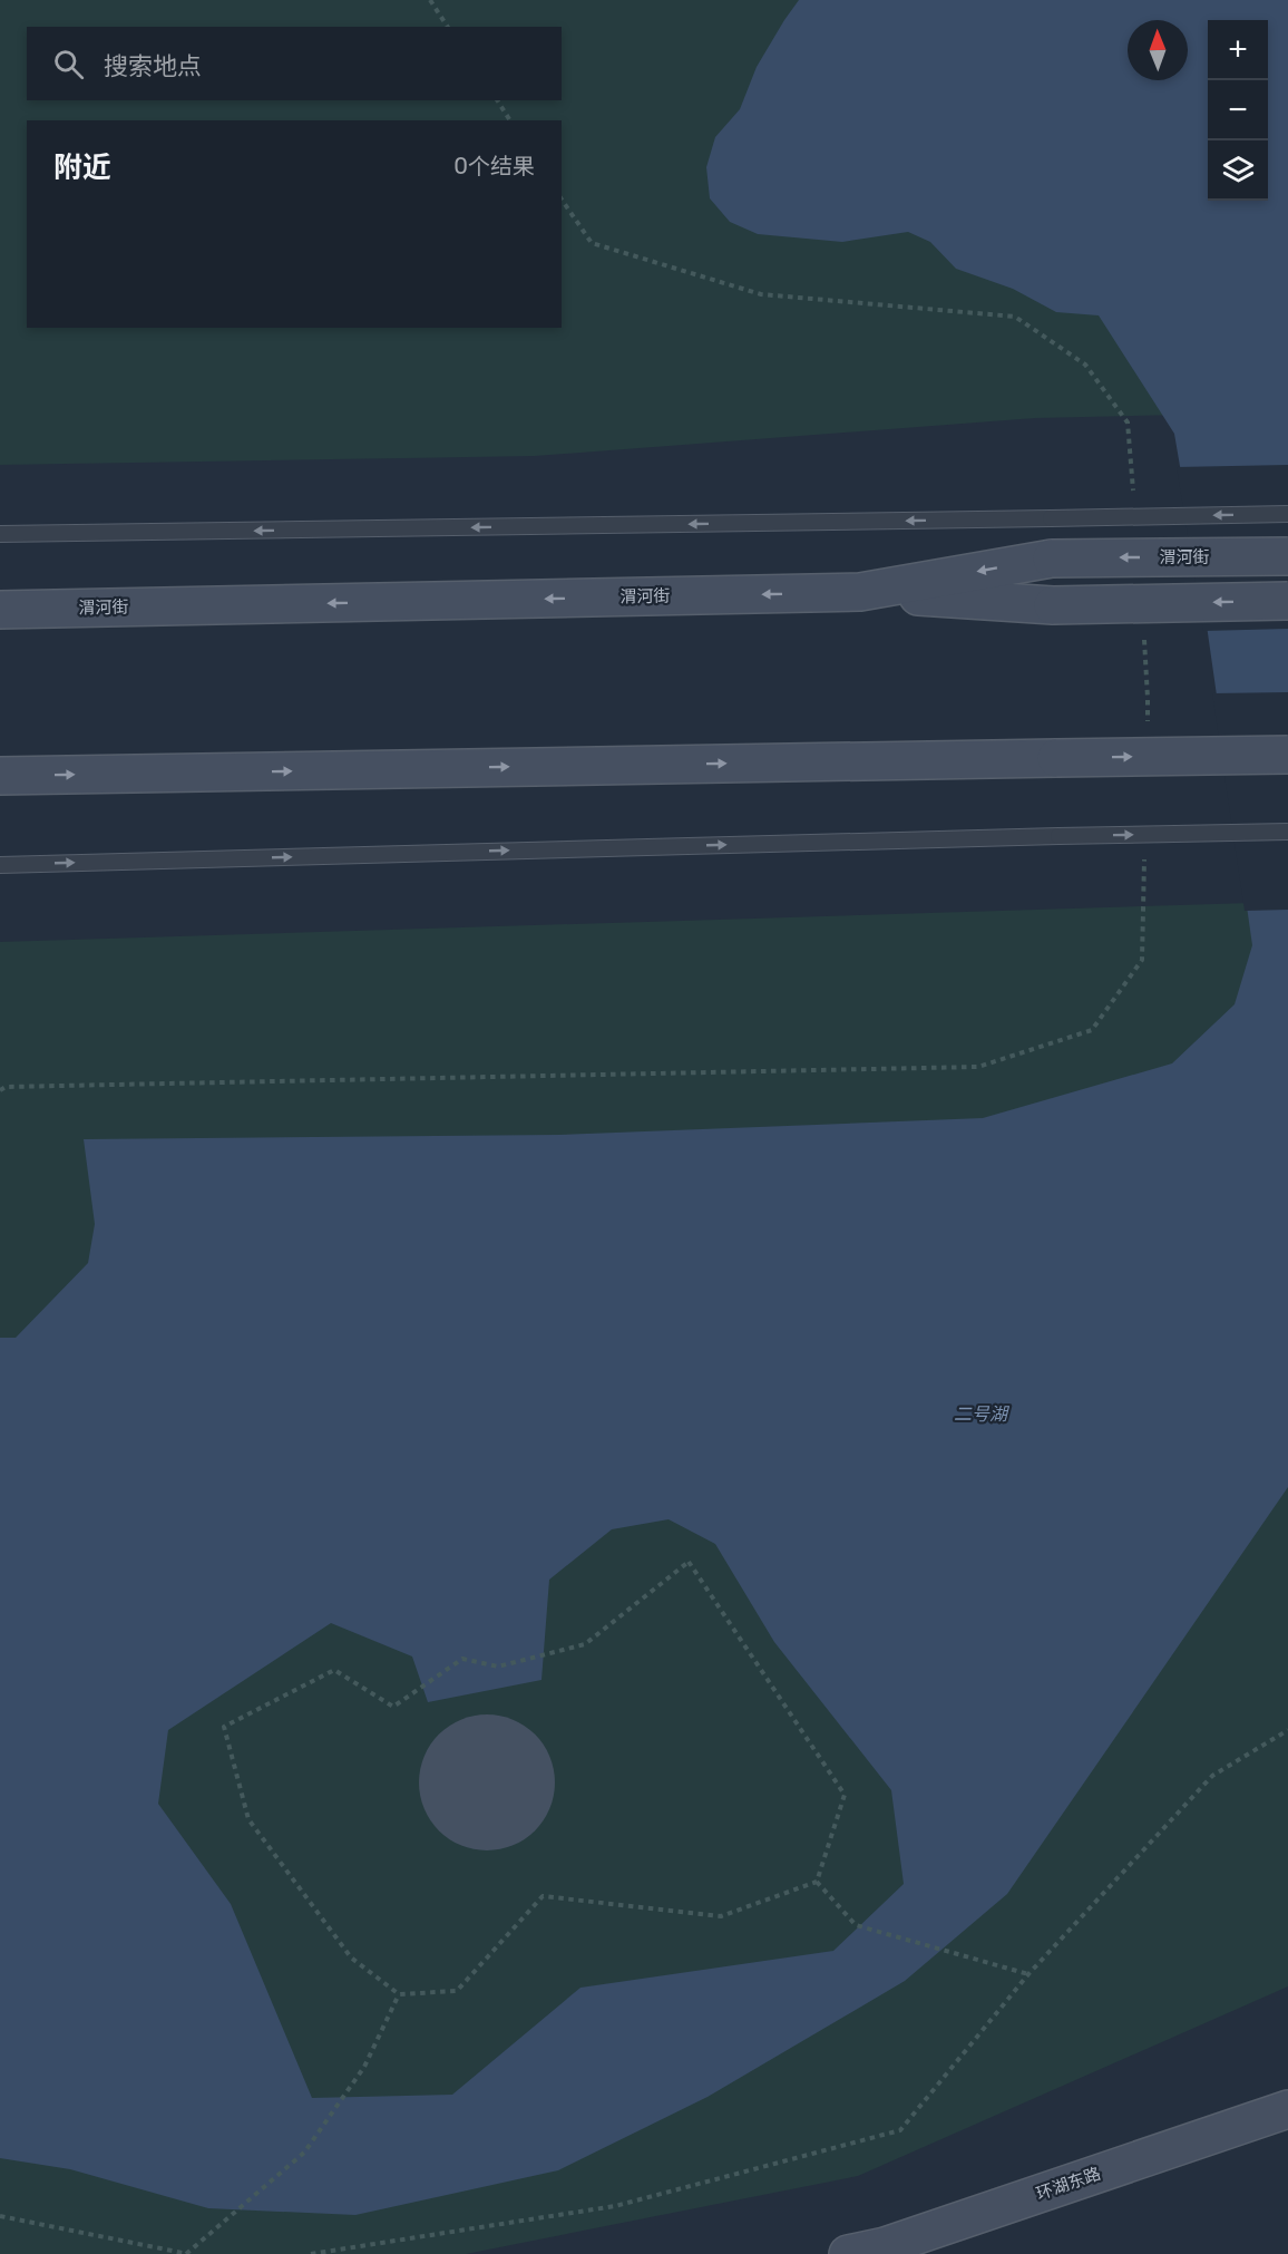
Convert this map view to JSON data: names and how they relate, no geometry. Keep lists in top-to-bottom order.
{
  "streets": {
    "main road": ["渭河街", "环湖东路"]
  },
  "water": ["二号湖"],
  "north": "top",
  "page": {
    "map_buttons": ["+", "−"],
    "search": "搜索地点",
    "heading": ["附近", "0个结果"]
  }
}
